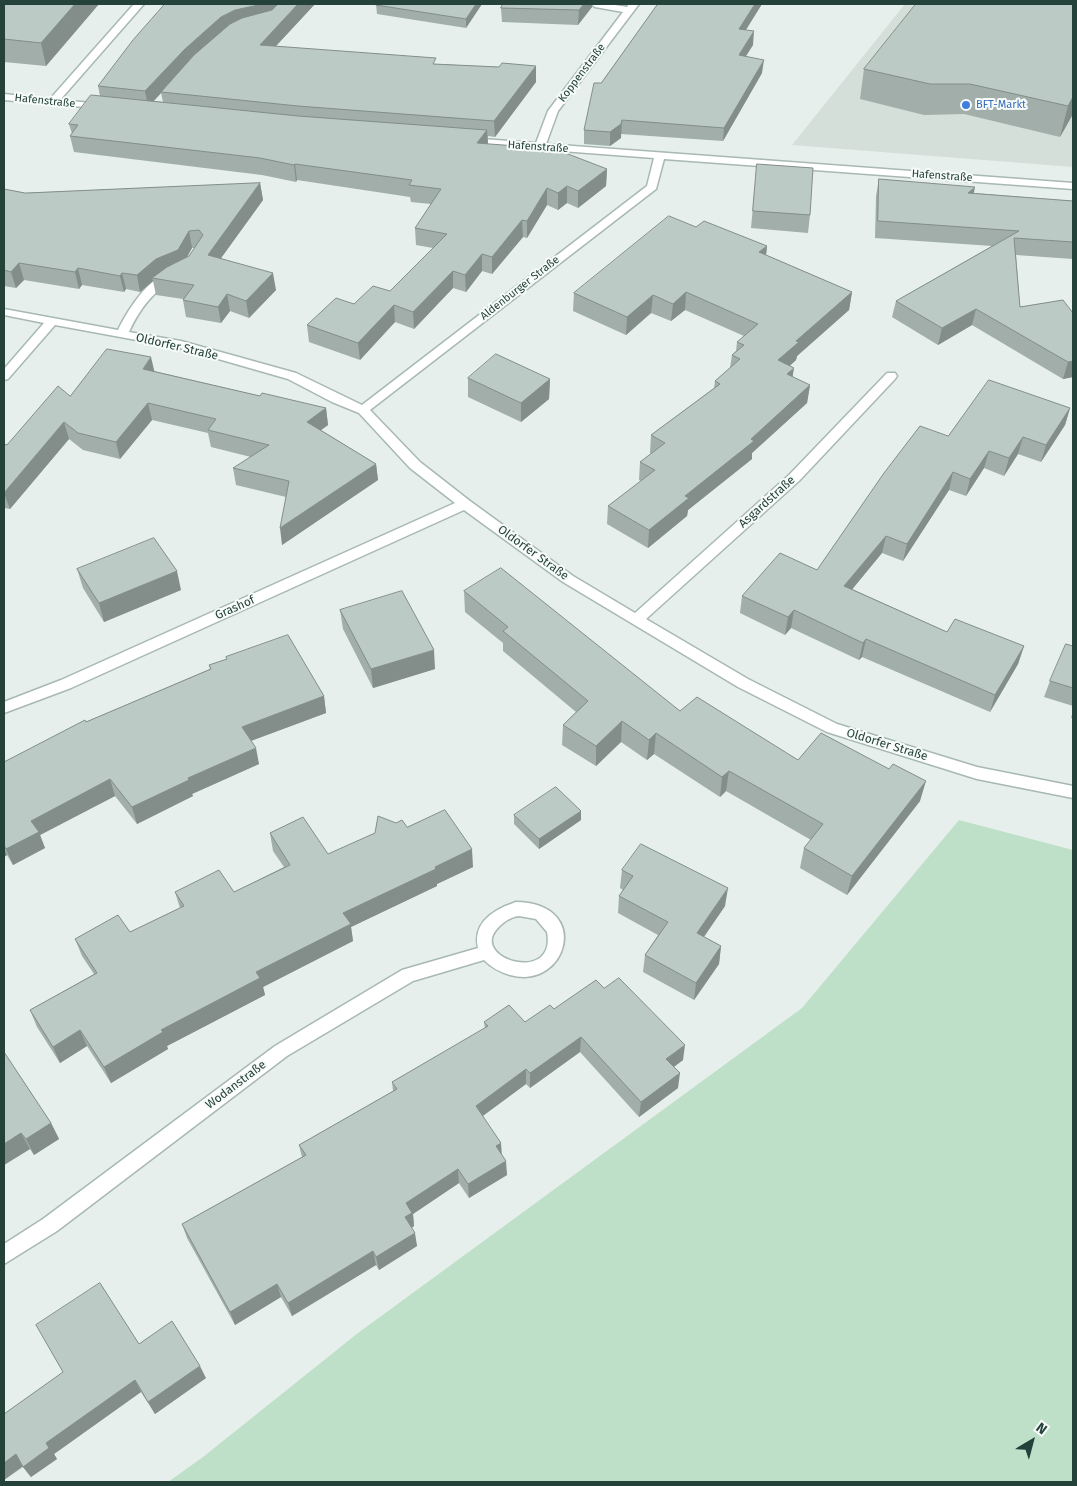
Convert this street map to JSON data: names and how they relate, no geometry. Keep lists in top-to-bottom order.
{
  "streets": {
    "street": [
      "Koppenstraße",
      "Hafenstraße",
      "Aldenburger Straße",
      "Oldorfer Straße",
      "Asgardstraße",
      "Grashof",
      "Wodanstraße"
    ]
  },
  "crossings": [
    ["Koppenstraße", "Hafenstraße"],
    ["Hafenstraße", "Aldenburger Straße"],
    ["Aldenburger Straße", "Oldorfer Straße"],
    ["Oldorfer Straße", "Asgardstraße"],
    ["Oldorfer Straße", "Grashof"]
  ],
  "places": ["BFT-Markt"],
  "north": "top right"
}
